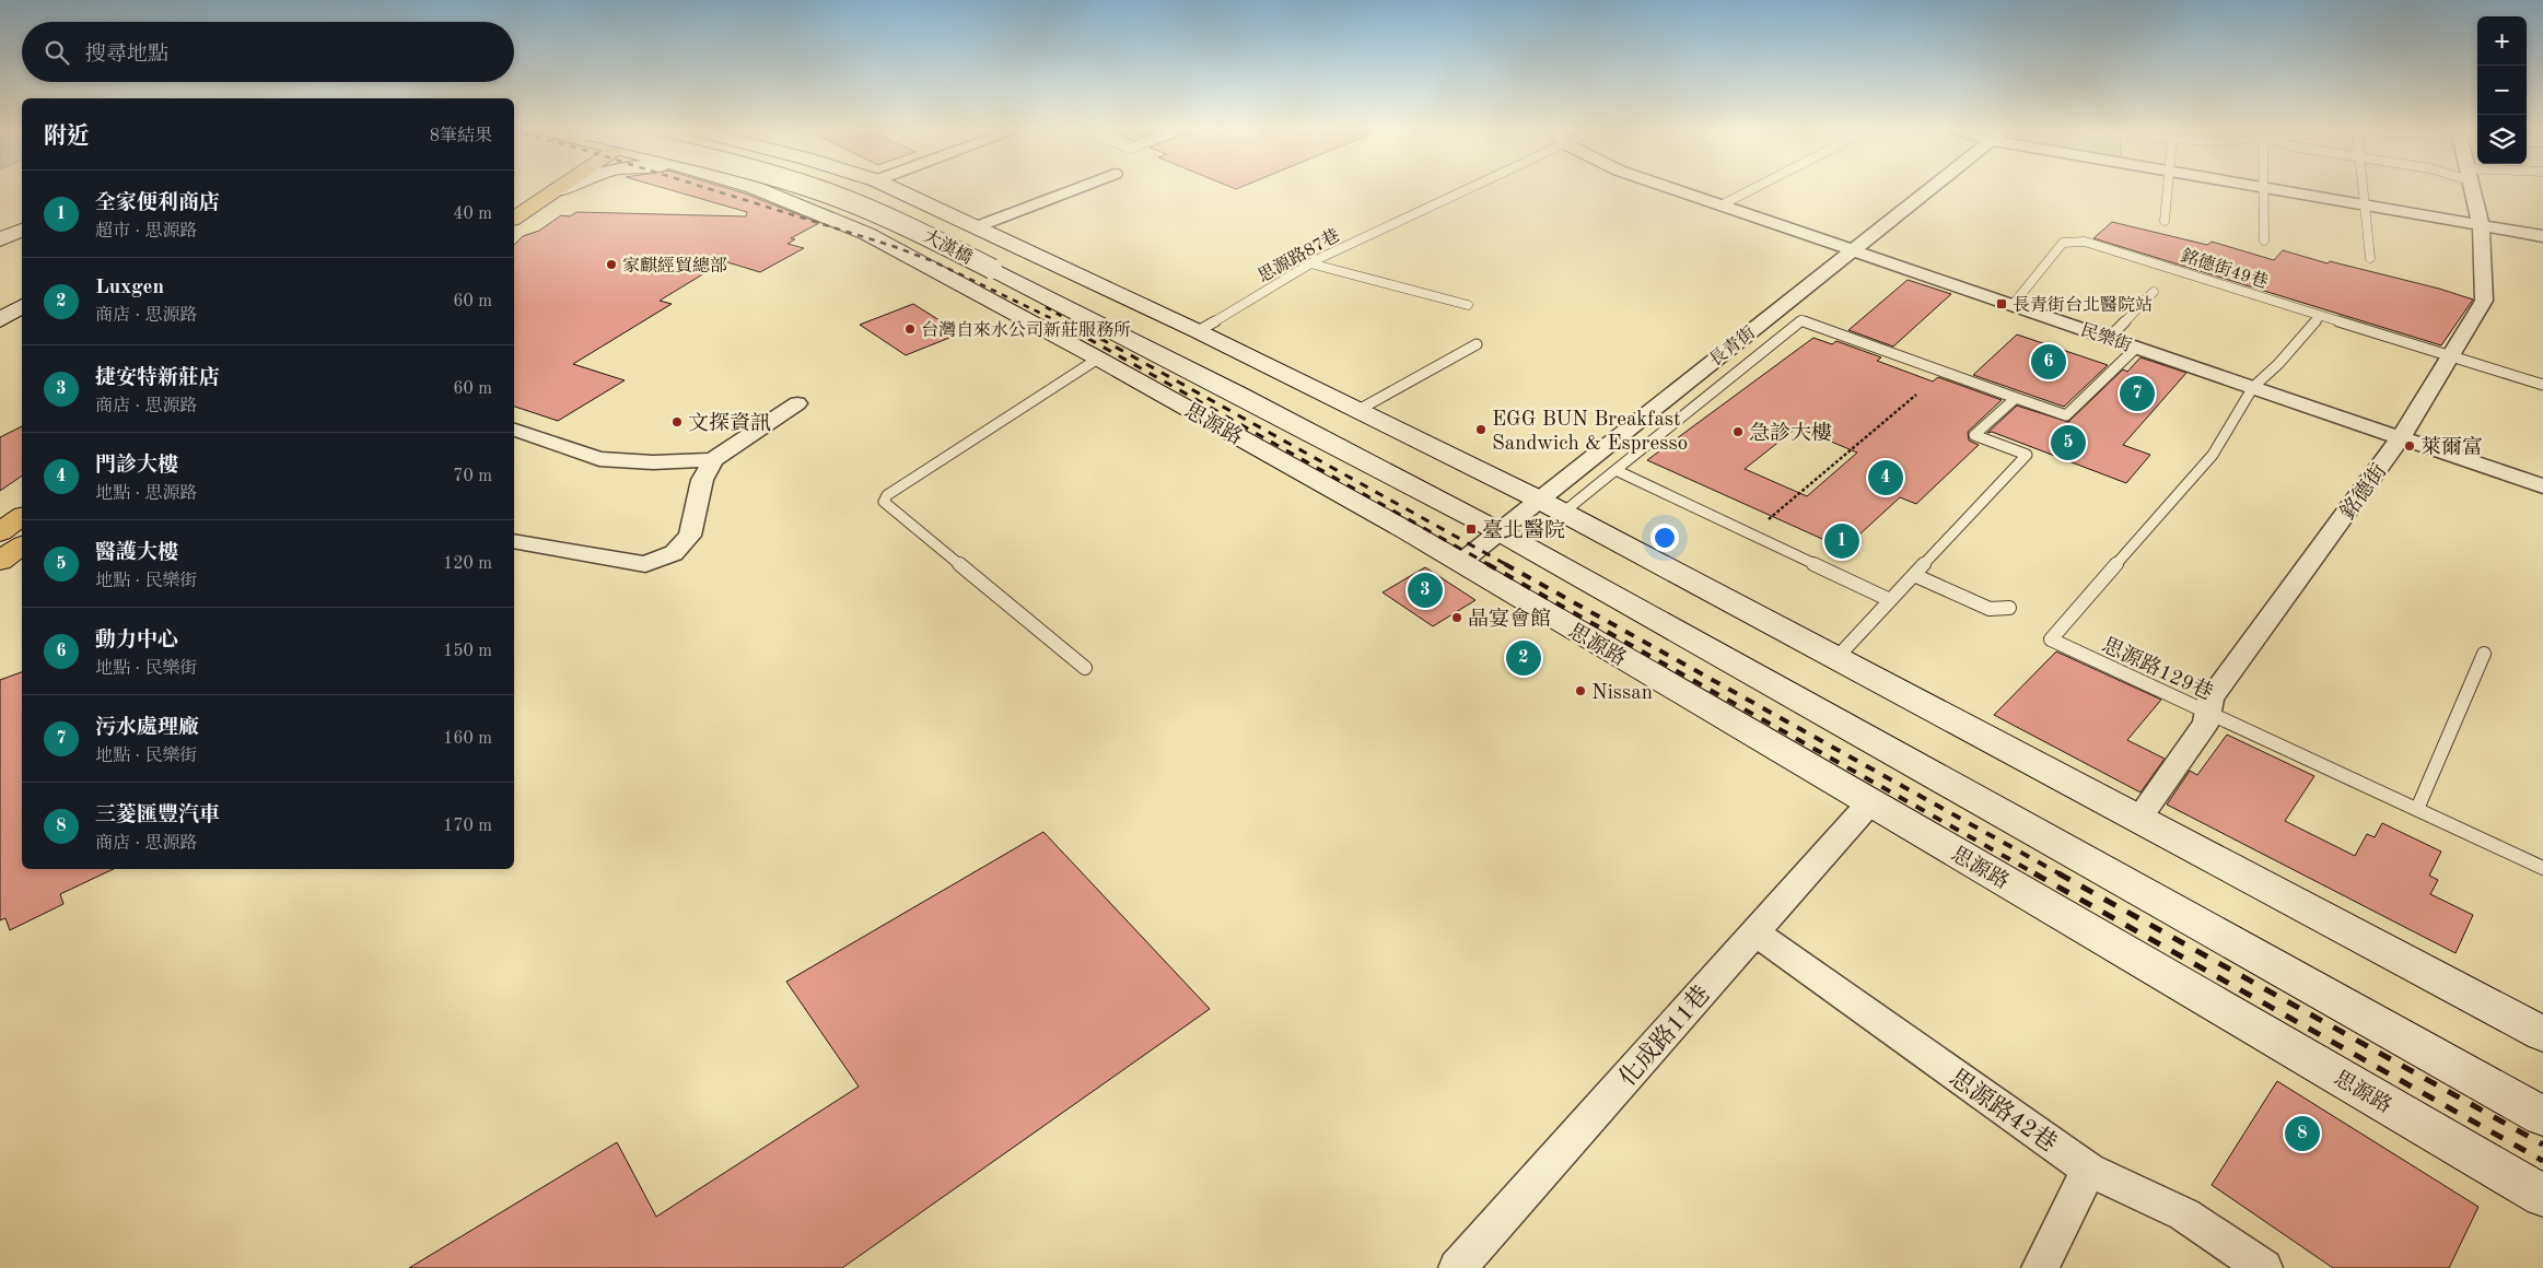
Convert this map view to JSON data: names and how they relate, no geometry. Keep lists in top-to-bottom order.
{
  "streets": {
    "main road": ["大漢橋", "思源路"],
    "street": [
      "民樂街",
      "長青街",
      "銘德街",
      "化成路11巷",
      "思源路42巷"
    ],
    "lane": ["思源路87巷", "銘德街49巷", "思源路129巷"]
  },
  "crossings": [
    ["大漢橋", "思源路"],
    ["銘德街49巷", "民樂街"],
    ["銘德街49巷", "銘德街"],
    ["民樂街", "長青街"],
    ["民樂街", "銘德街"],
    ["民樂街", "思源路129巷"],
    ["長青街", "思源路"],
    ["思源路", "化成路11巷"],
    ["銘德街", "思源路129巷"],
    ["化成路11巷", "思源路42巷"]
  ],
  "places": {
    "other": [
      "家麒經貿總部",
      "台灣自來水公司新莊服務所",
      "文探資訊",
      "EGG BUN Breakfast Sandwich & Espresso",
      "急診大樓",
      "萊爾富",
      "晶宴會館",
      "Nissan"
    ],
    "transit": ["長青街台北醫院站", "臺北醫院"]
  },
  "page": {
    "map_buttons": ["+", "−"],
    "search": "搜尋地點",
    "heading": ["附近", "8筆結果"],
    "list": [
      {
        "mark": "1",
        "name": "全家便利商店",
        "note": "超市 · 思源路",
        "value": "40 m"
      },
      {
        "mark": "2",
        "name": "Luxgen",
        "note": "商店 · 思源路",
        "value": "60 m"
      },
      {
        "mark": "3",
        "name": "捷安特新莊店",
        "note": "商店 · 思源路",
        "value": "60 m"
      },
      {
        "mark": "4",
        "name": "門診大樓",
        "note": "地點 · 思源路",
        "value": "70 m"
      },
      {
        "mark": "5",
        "name": "醫護大樓",
        "note": "地點 · 民樂街",
        "value": "120 m"
      },
      {
        "mark": "6",
        "name": "動力中心",
        "note": "地點 · 民樂街",
        "value": "150 m"
      },
      {
        "mark": "7",
        "name": "污水處理廠",
        "note": "地點 · 民樂街",
        "value": "160 m"
      },
      {
        "mark": "8",
        "name": "三菱匯豐汽車",
        "note": "商店 · 思源路",
        "value": "170 m"
      }
    ],
    "pins": [
      "6",
      "7",
      "5",
      "4",
      "1",
      "3",
      "2",
      "8"
    ]
  }
}
